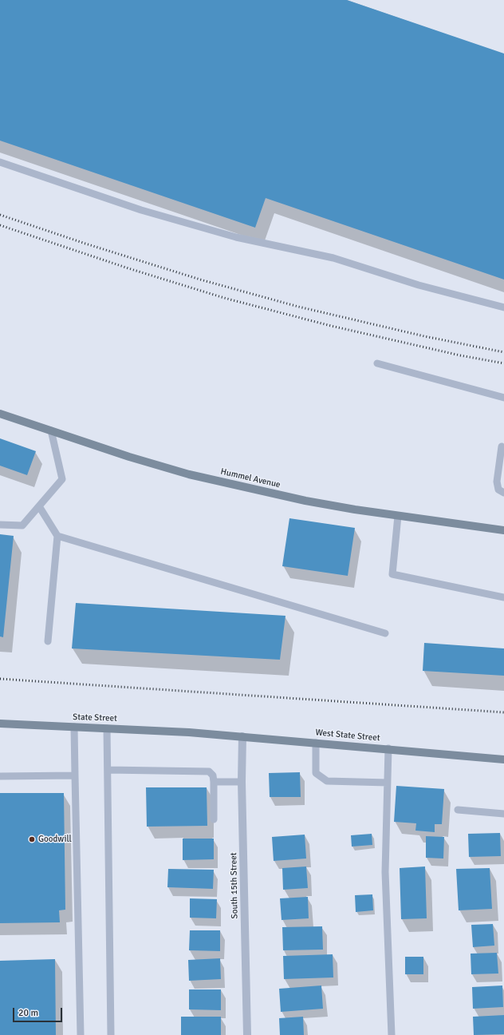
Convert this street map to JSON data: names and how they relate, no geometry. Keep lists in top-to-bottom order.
{
  "streets": {
    "main road": ["Hummel Avenue", "State Street", "West State Street"],
    "street": ["South 15th Street"]
  },
  "crossings": [
    ["State Street", "West State Street"],
    ["West State Street", "South 15th Street"]
  ],
  "places": ["Goodwill"],
  "scale_bar": "20 m"
}
